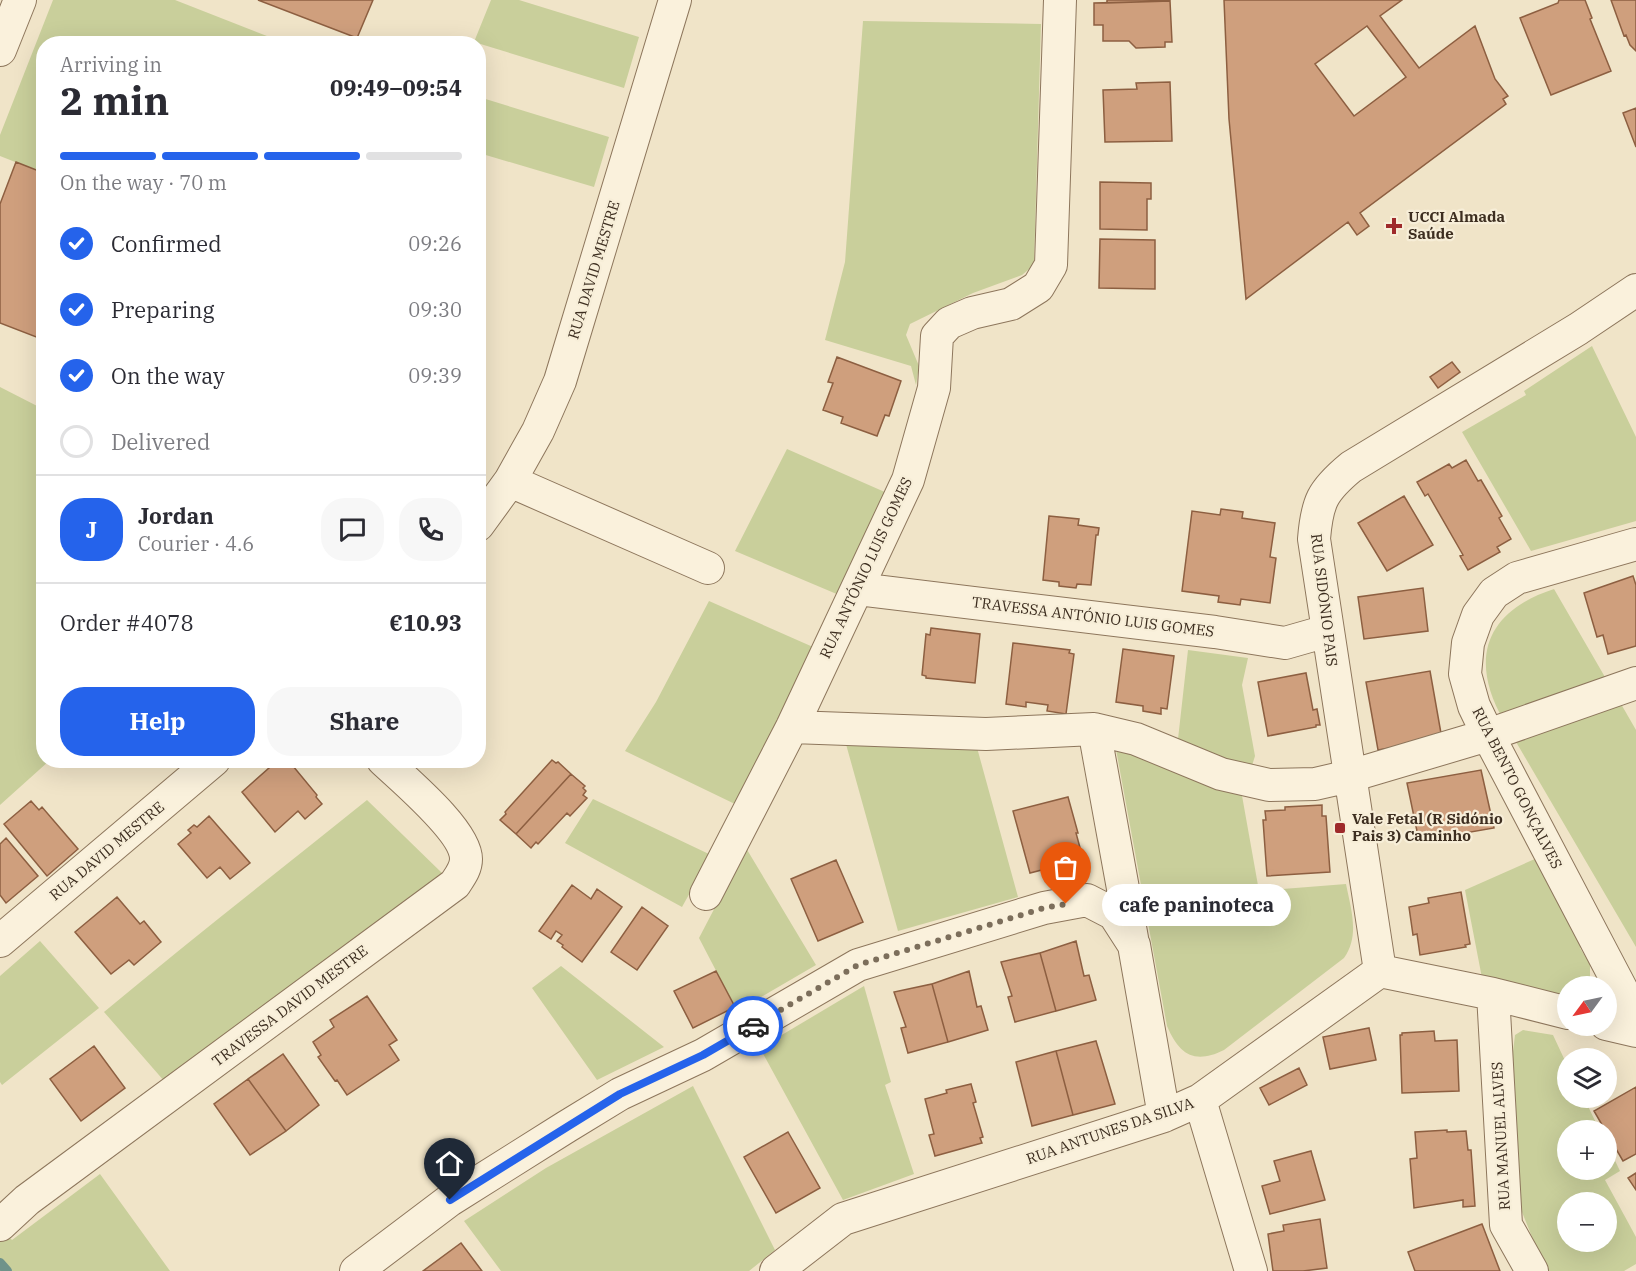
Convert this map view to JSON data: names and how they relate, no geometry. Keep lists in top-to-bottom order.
{
  "streets": {
    "street": [
      "RUA DAVID MESTRE",
      "RUA ANTÓNIO LUIS GOMES",
      "RUA SIDÓNIO PAIS",
      "TRAVESSA ANTÓNIO LUIS GOMES",
      "RUA BENTO GONÇALVES",
      "TRAVESSA DAVID MESTRE",
      "RUA ANTUNES DA SILVA",
      "RUA MANUEL ALVES"
    ]
  },
  "crossings": [
    ["RUA ANTÓNIO LUIS GOMES", "TRAVESSA ANTÓNIO LUIS GOMES"],
    ["RUA SIDÓNIO PAIS", "TRAVESSA ANTÓNIO LUIS GOMES"],
    ["RUA SIDÓNIO PAIS", "RUA ANTUNES DA SILVA"]
  ],
  "places": {
    "health": ["UCCI Almada Saúde"],
    "transit": ["Vale Fetal (R Sidónio Pais 3) Caminho"],
    "other": ["cafe paninoteca"]
  },
  "north": "bottom left",
  "page": {
    "heading": ["2 min", "Arriving in", "09:49–09:54"],
    "panel": [
      "Jordan",
      "Courier · 4.6",
      "Order #4078",
      "€10.93"
    ],
    "bar": "On the way · 70 m",
    "list": [
      ["Confirmed", "09:26"],
      ["Preparing", "09:30"],
      ["On the way", "09:39"],
      "Delivered"
    ],
    "round": "J",
    "buttons": ["Help", "Share"],
    "bubble": "cafe paninoteca",
    "map_buttons": ["+", "−"]
  }
}
